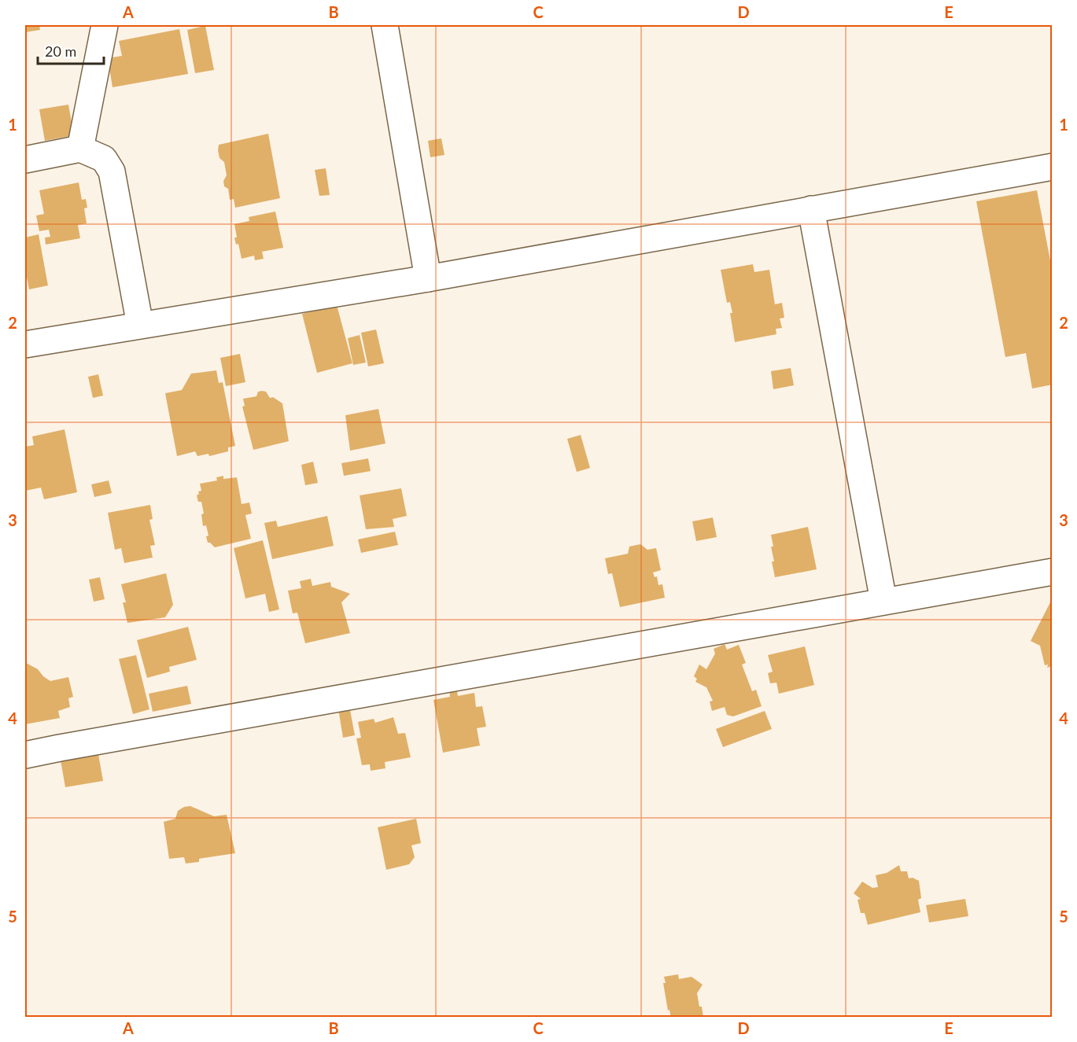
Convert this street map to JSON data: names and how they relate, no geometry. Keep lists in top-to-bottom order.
{
  "scale_bar": "20 m",
  "grid": {
    "columns": [
      "A",
      "B",
      "C",
      "D",
      "E"
    ],
    "rows": [
      "1",
      "2",
      "3",
      "4",
      "5"
    ]
  }
}
